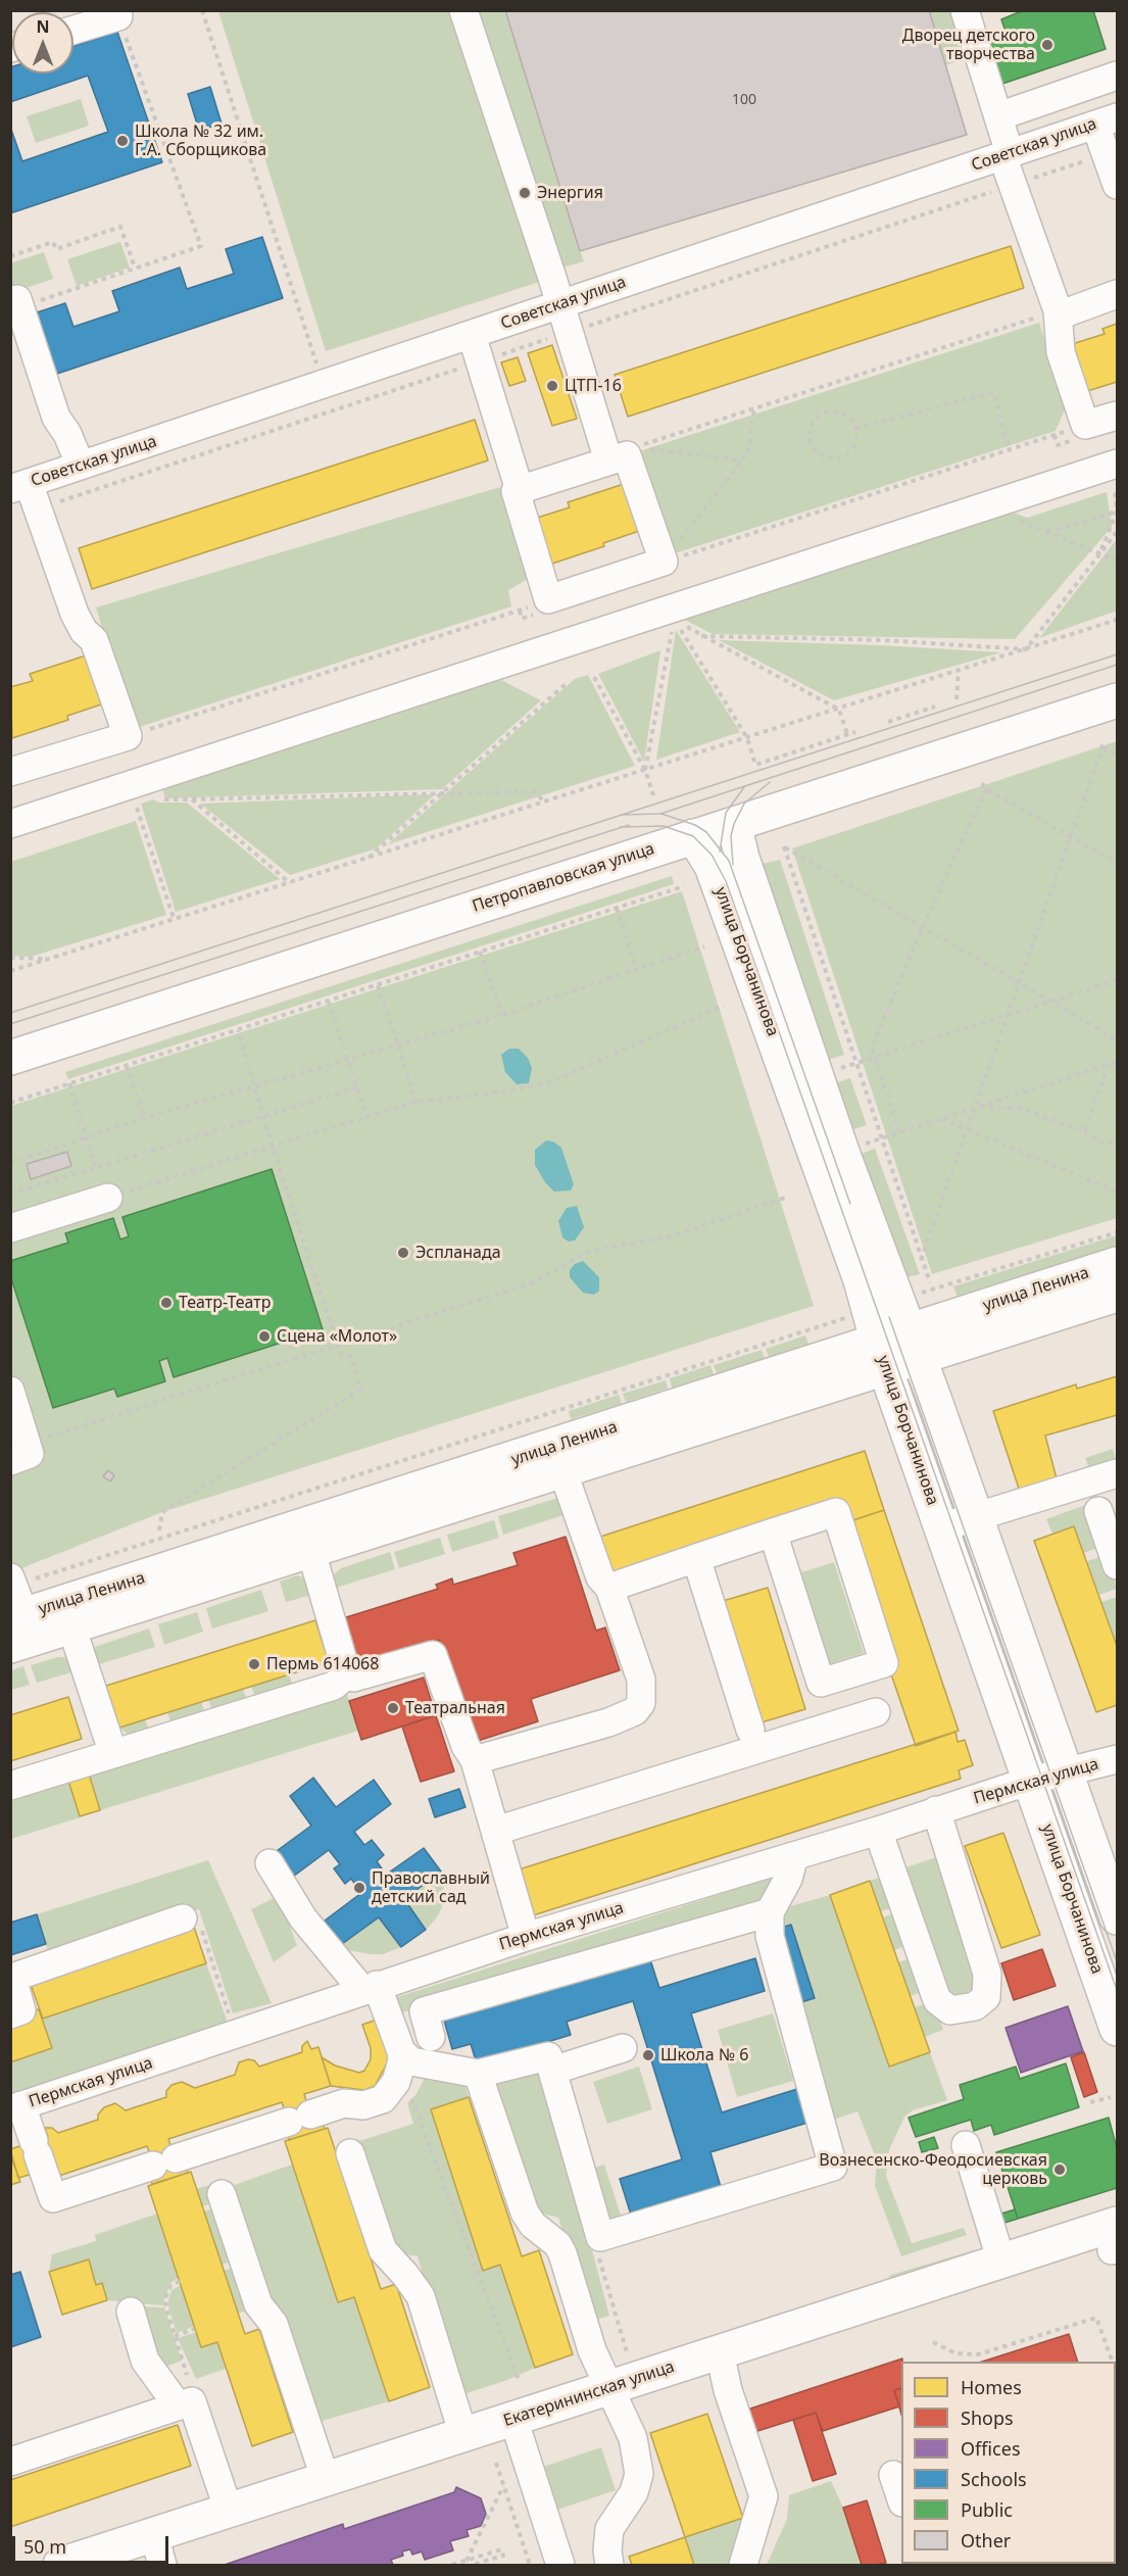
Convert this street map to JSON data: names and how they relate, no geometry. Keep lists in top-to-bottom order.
{
  "streets": {
    "main road": [
      "Петропавловская улица",
      "улица Борчанинова",
      "улица Ленина",
      "Екатерининская улица"
    ],
    "street": ["Советская улица", "Пермская улица"]
  },
  "crossings": [
    ["Петропавловская улица", "улица Борчанинова"],
    ["улица Борчанинова", "улица Ленина"],
    ["улица Борчанинова", "Пермская улица"]
  ],
  "places": [
    "Дворец детского творчества",
    "Школа № 32 им. Г.А. Сборщикова",
    "Энергия",
    "ЦТП-16",
    "Эспланада",
    "Театр-Театр",
    "Сцена «Молот»",
    "Пермь 614068",
    "Театральная",
    "Православный детский сад",
    "Школа № 6",
    "Вознесенско-Феодосиевская церковь"
  ],
  "house_numbers": ["100"],
  "legend": [
    "Homes",
    "Shops",
    "Offices",
    "Schools",
    "Public",
    "Other"
  ],
  "scale_bar": "50 m",
  "north": "top"
}
